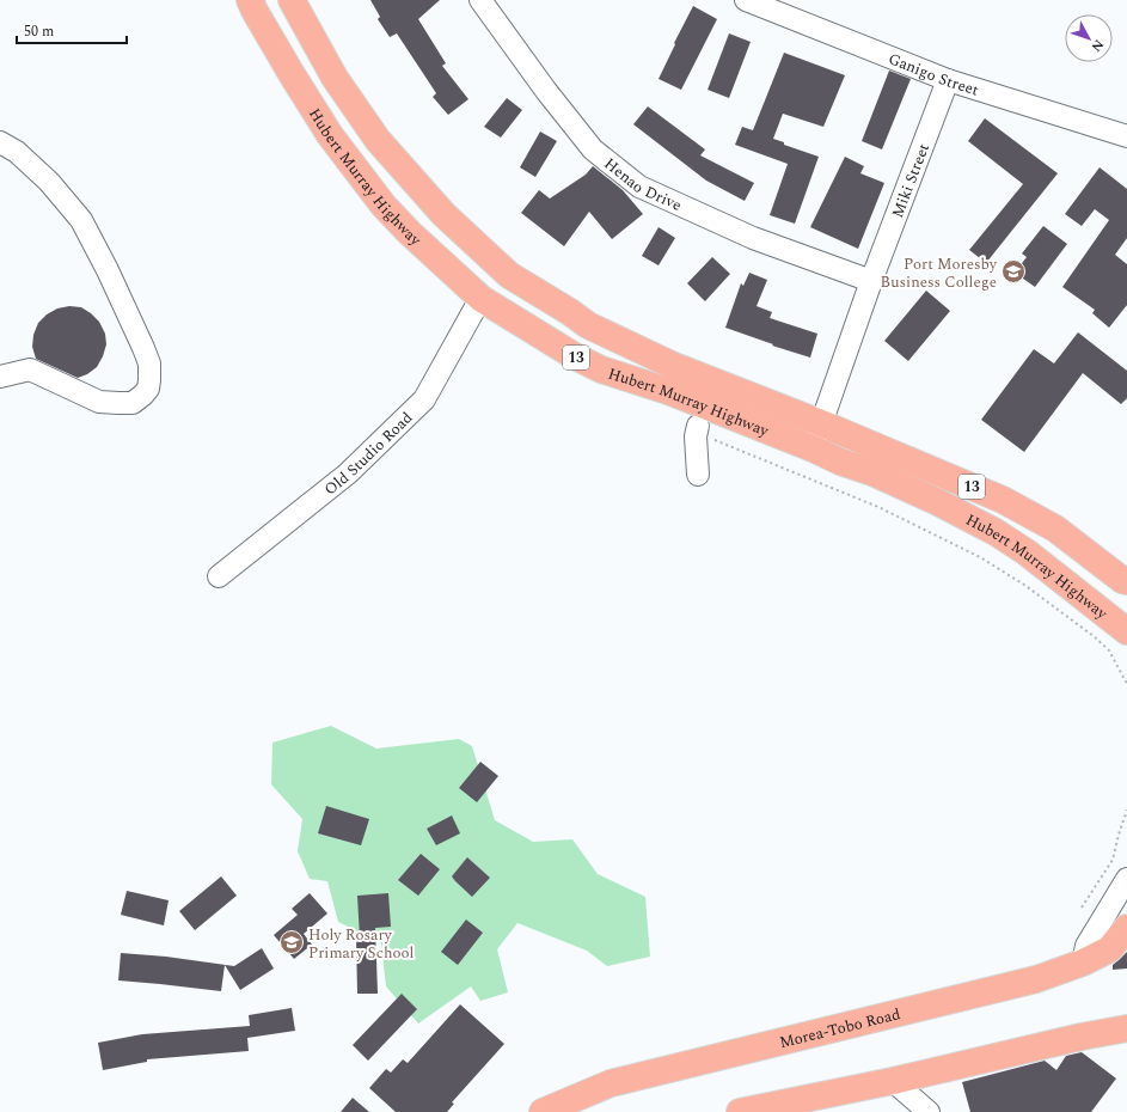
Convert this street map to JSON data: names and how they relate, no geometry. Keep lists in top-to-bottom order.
{
  "streets": {
    "highway": ["Hubert Murray Highway", "13", "Morea-Tobo Road"],
    "street": [
      "Ganigo Street",
      "Miki Street",
      "Henao Drive",
      "Old Studio Road"
    ]
  },
  "crossings": [
    ["Ganigo Street", "Miki Street"],
    ["Hubert Murray Highway", "Miki Street"],
    ["Hubert Murray Highway", "Old Studio Road"],
    ["Miki Street", "Henao Drive"]
  ],
  "places": {
    "school or university": ["Port Moresby Business College", "Holy Rosary Primary School"]
  },
  "scale_bar": "50 m",
  "north": "bottom right"
}
